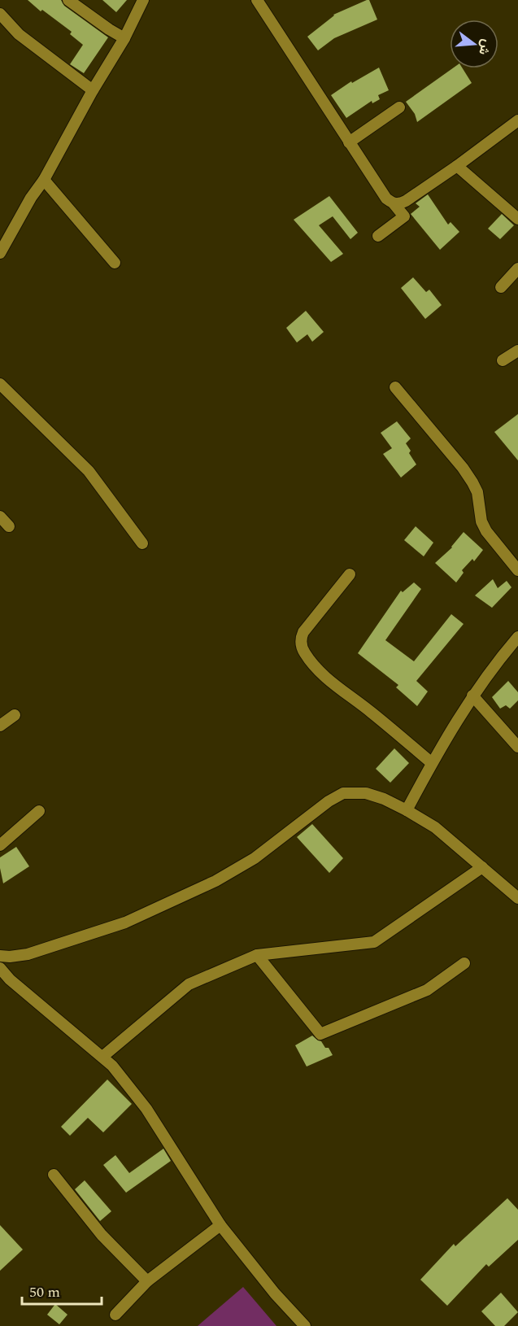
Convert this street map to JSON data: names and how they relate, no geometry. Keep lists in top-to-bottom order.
{
  "scale_bar": "50 m",
  "north": "right"
}
